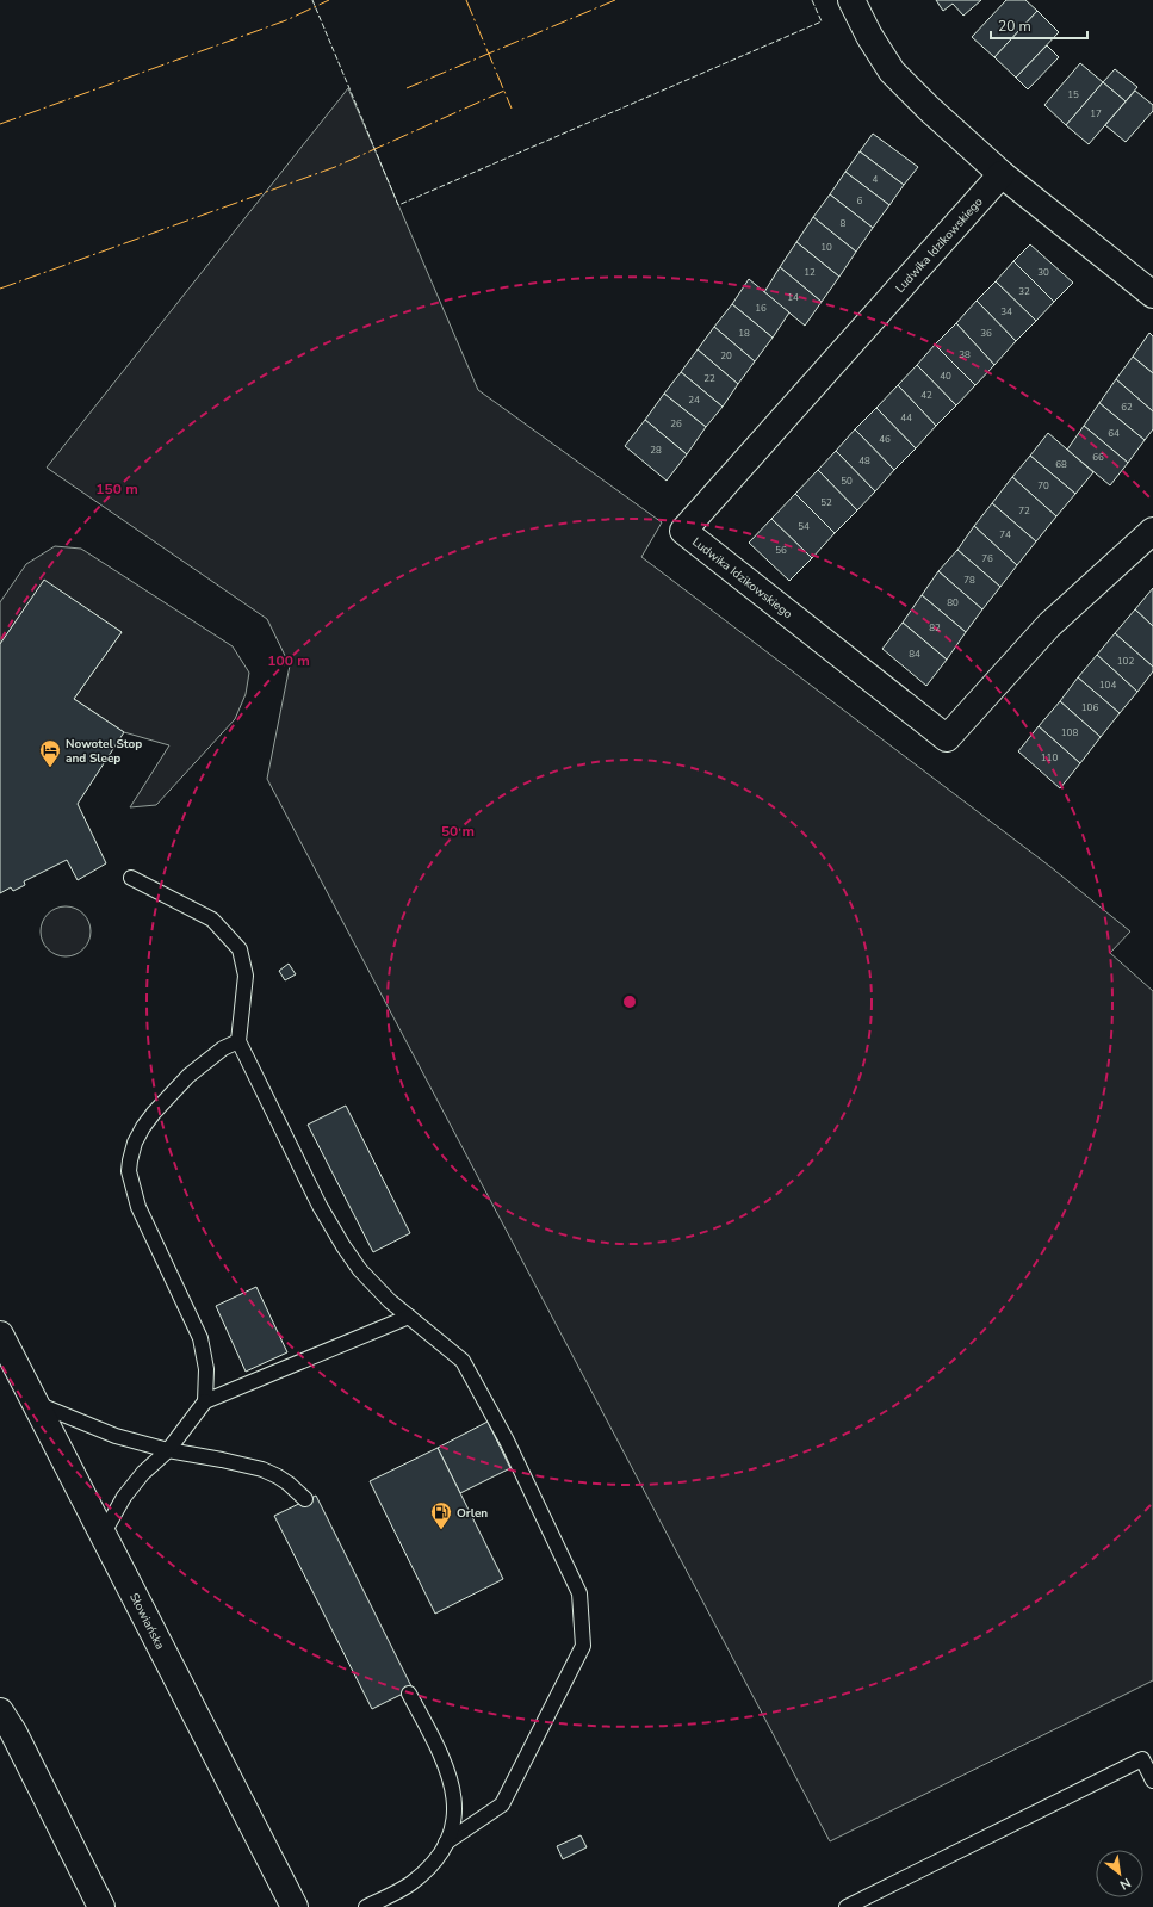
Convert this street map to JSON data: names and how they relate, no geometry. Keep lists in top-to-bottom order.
{
  "streets": {
    "street": ["Ludwika Idzikowskiego", "Słowiańska"]
  },
  "places": {
    "hotel": ["Nowotel Stop and Sleep"],
    "fuel station": ["Orlen"]
  },
  "house_numbers": [
    "15",
    "17",
    "4",
    "6",
    "8",
    "10",
    "12",
    "30",
    "32",
    "14",
    "16",
    "34",
    "18",
    "36",
    "38",
    "20",
    "40",
    "22",
    "42",
    "24",
    "62",
    "44",
    "26",
    "64",
    "46",
    "28",
    "66",
    "48",
    "68",
    "50",
    "70",
    "52",
    "72",
    "54",
    "74",
    "56",
    "76",
    "78",
    "80",
    "82",
    "84",
    "102",
    "104",
    "106",
    "108",
    "110"
  ],
  "scale_bar": "20 m",
  "north": "bottom right",
  "rings": ["150 m", "100 m", "50 m"]
}
